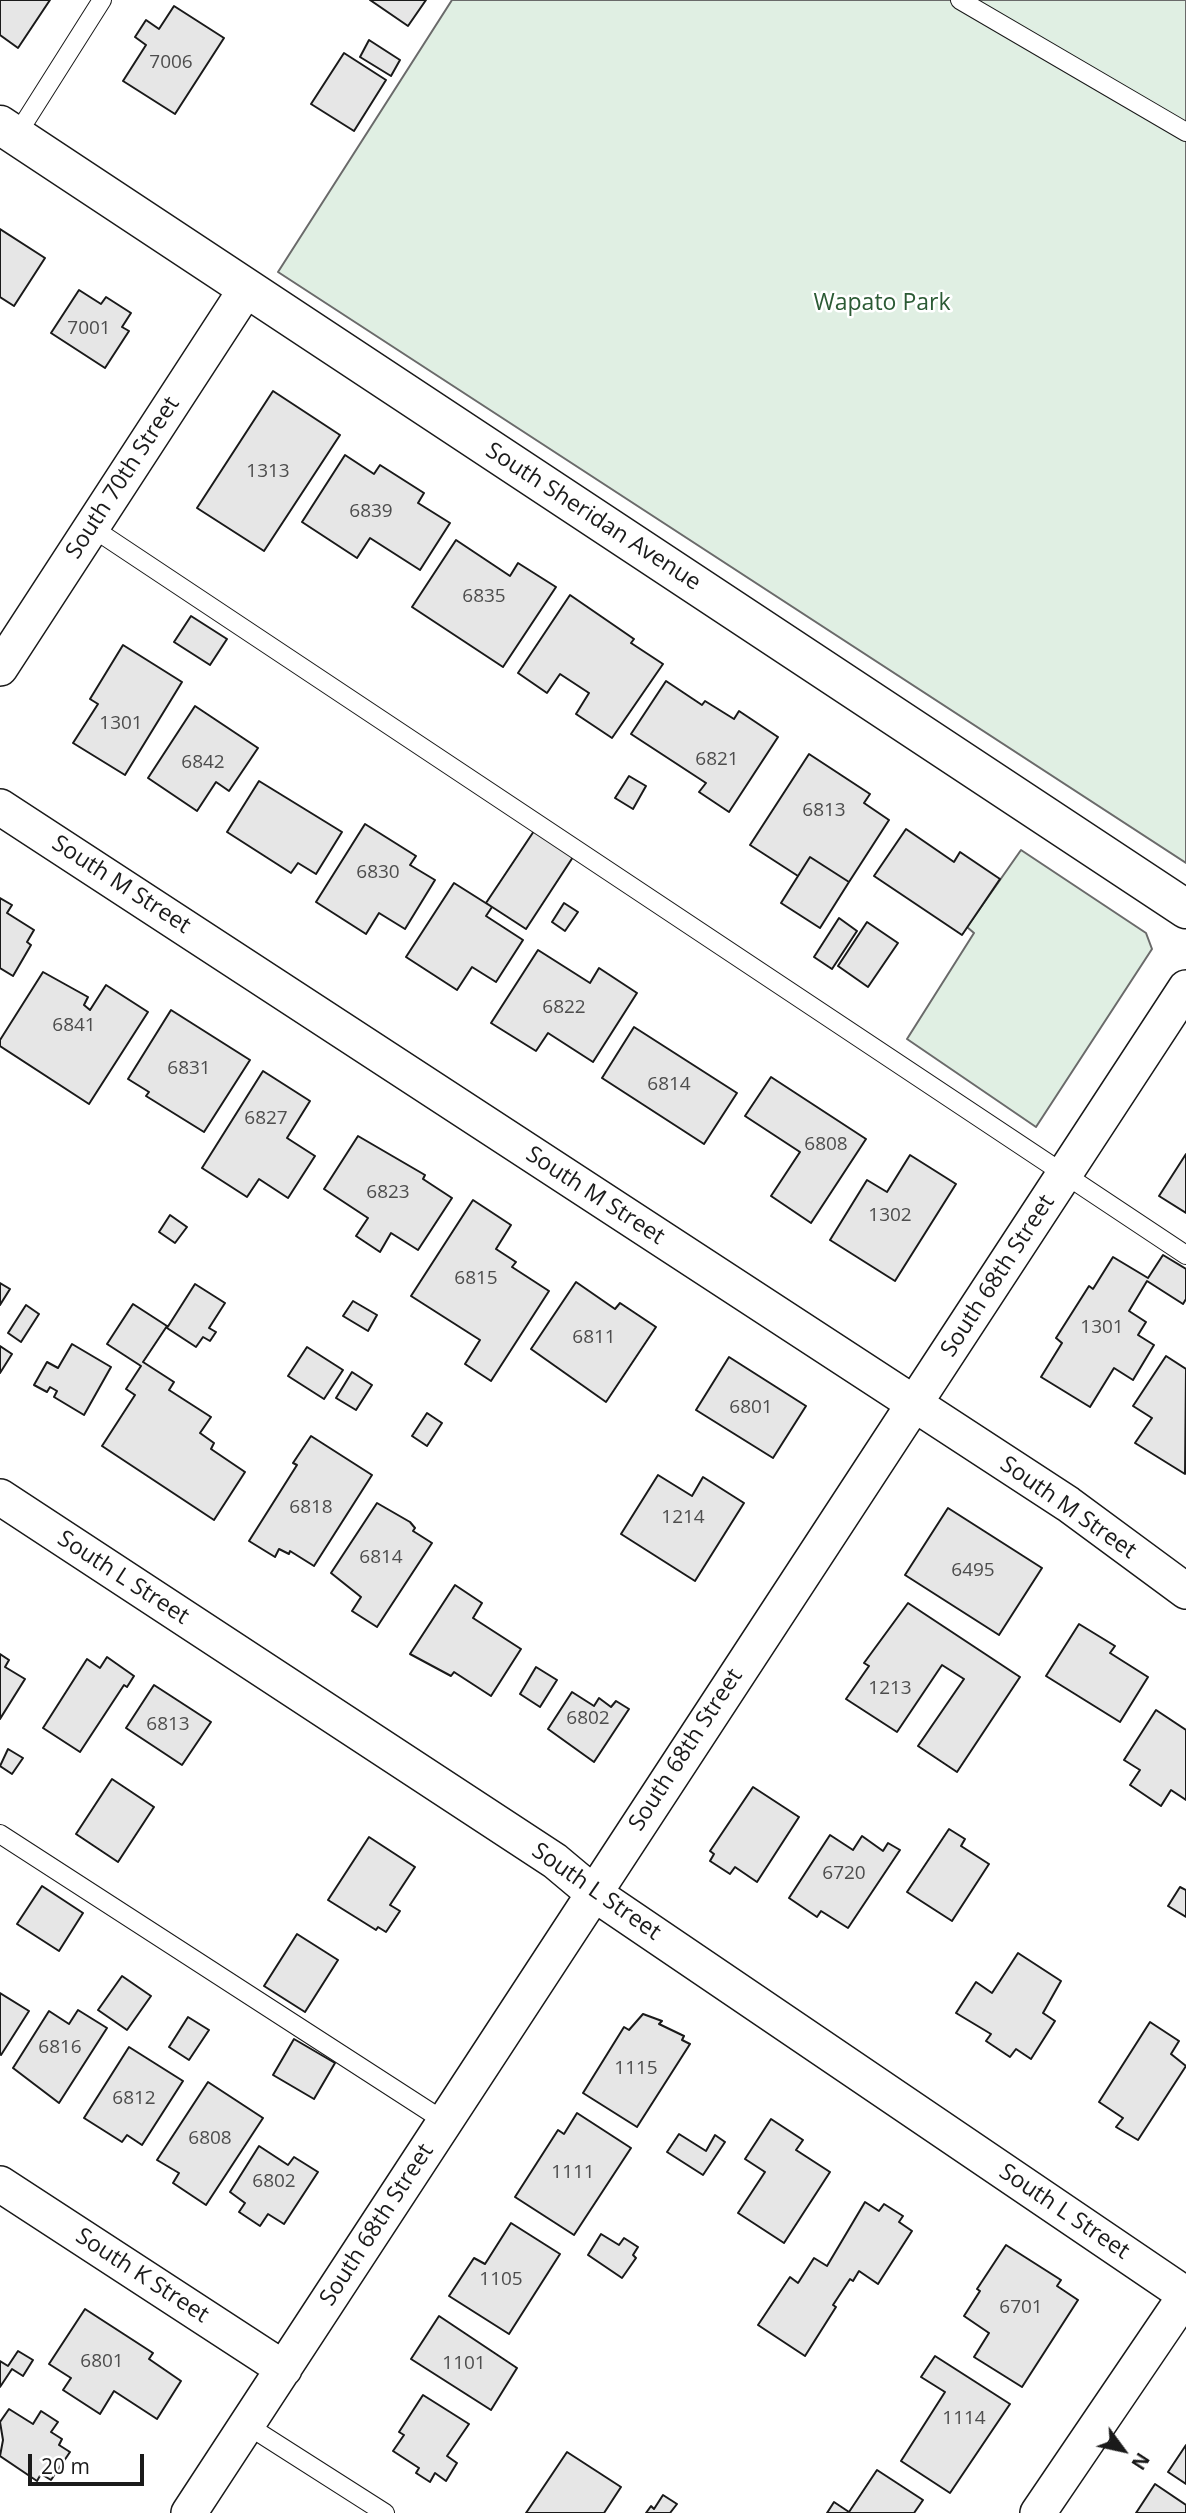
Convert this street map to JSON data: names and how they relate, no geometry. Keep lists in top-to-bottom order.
{
  "streets": {
    "street": [
      "South 70th Street",
      "South Sheridan Avenue",
      "South M Street",
      "South 68th Street",
      "South L Street",
      "South K Street"
    ]
  },
  "crossings": [
    ["South 70th Street", "South Sheridan Avenue"],
    ["South M Street", "South 68th Street"],
    ["South 68th Street", "South L Street"],
    ["South 68th Street", "South K Street"]
  ],
  "parks": ["Wapato Park"],
  "house_numbers": [
    "7006",
    "7001",
    "1313",
    "6839",
    "6835",
    "1301",
    "6821",
    "6842",
    "6813",
    "6830",
    "6822",
    "6841",
    "6831",
    "6814",
    "6827",
    "6808",
    "6823",
    "1302",
    "6815",
    "1301",
    "6811",
    "6801",
    "6818",
    "1214",
    "6814",
    "6495",
    "1213",
    "6802",
    "6813",
    "6720",
    "6816",
    "1115",
    "6812",
    "6808",
    "1111",
    "6802",
    "1105",
    "6701",
    "6801",
    "1101",
    "1114"
  ],
  "scale_bar": "20 m",
  "north": "bottom right"
}
